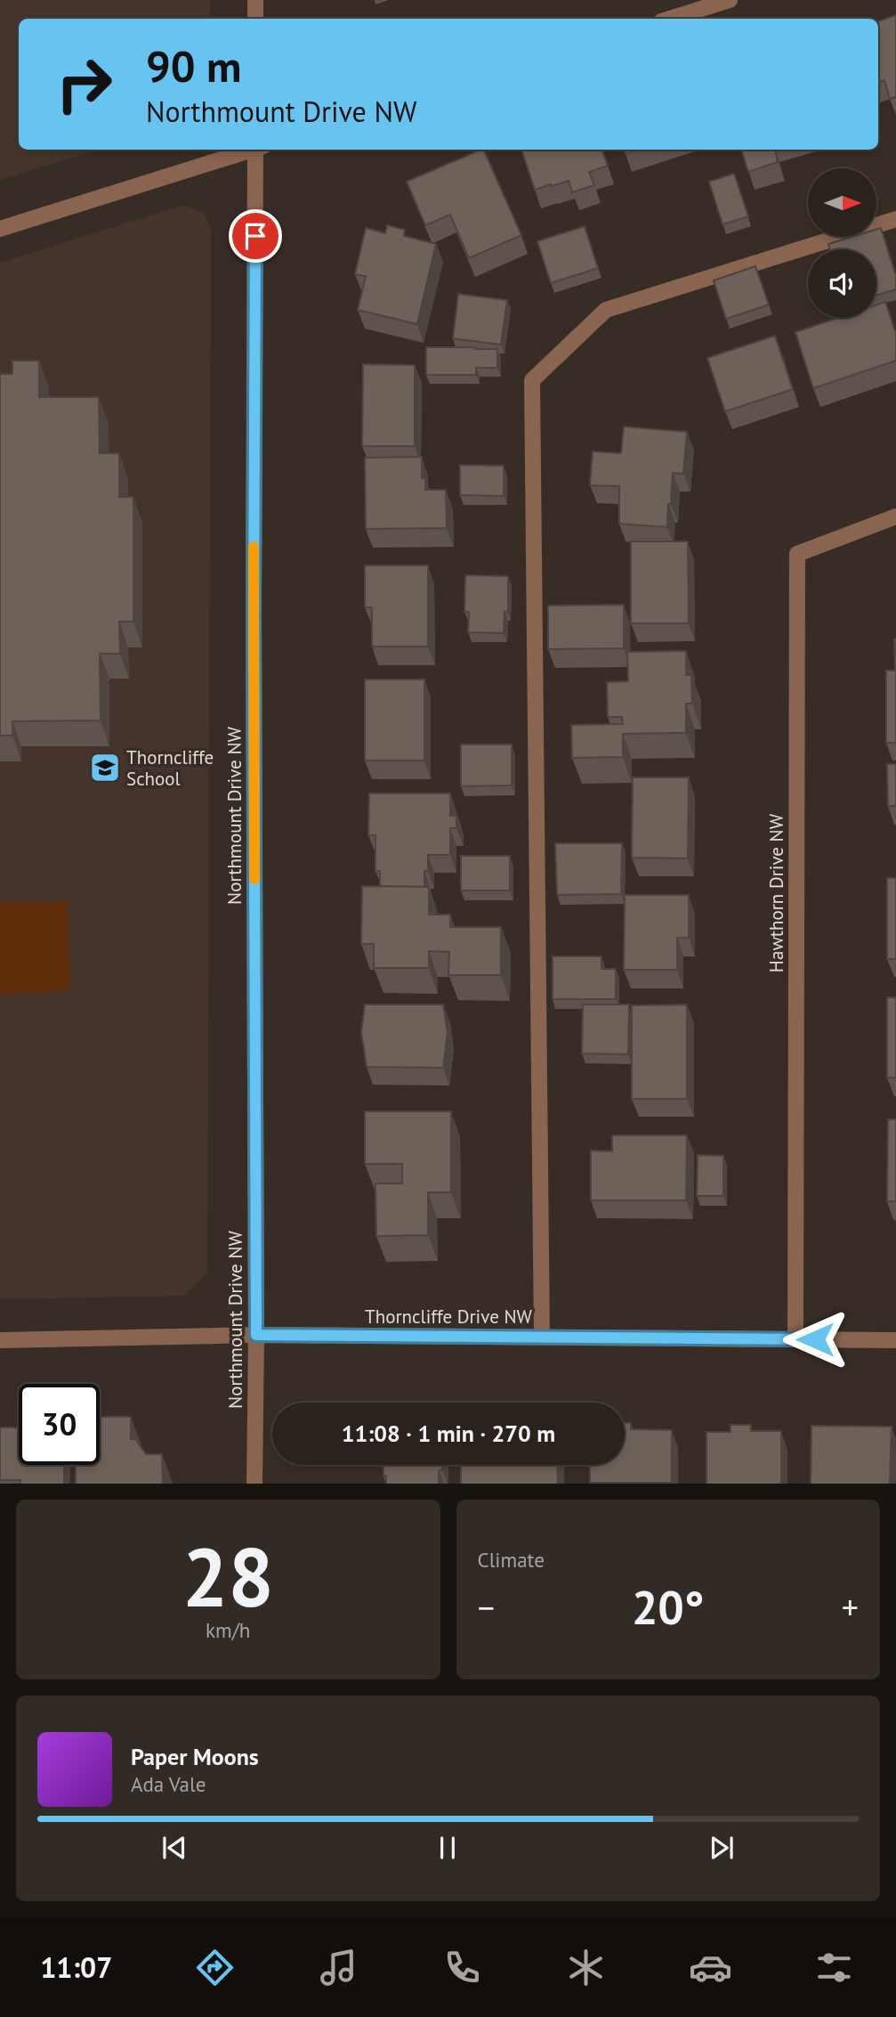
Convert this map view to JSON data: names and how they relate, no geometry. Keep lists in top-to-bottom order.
{
  "streets": {
    "street": ["Northmount Drive NW", "Hawthorn Drive NW", "Thorncliffe Drive NW"]
  },
  "crossings": [
    ["Northmount Drive NW", "Thorncliffe Drive NW"],
    ["Hawthorn Drive NW", "Thorncliffe Drive NW"]
  ],
  "places": {
    "school or university": ["Thorncliffe School"]
  },
  "north": "right",
  "page": {
    "turn": ["90 m", "Northmount Drive NW"],
    "limit": "30",
    "trip": "11:08 · 1 min · 270 m",
    "tile": [
      ["28", "km/h"],
      "Climate"
    ],
    "heat": ["−", "20°", "+"],
    "song": ["Paper Moons", "Ada Vale"],
    "tabs": "11:07"
  }
}
